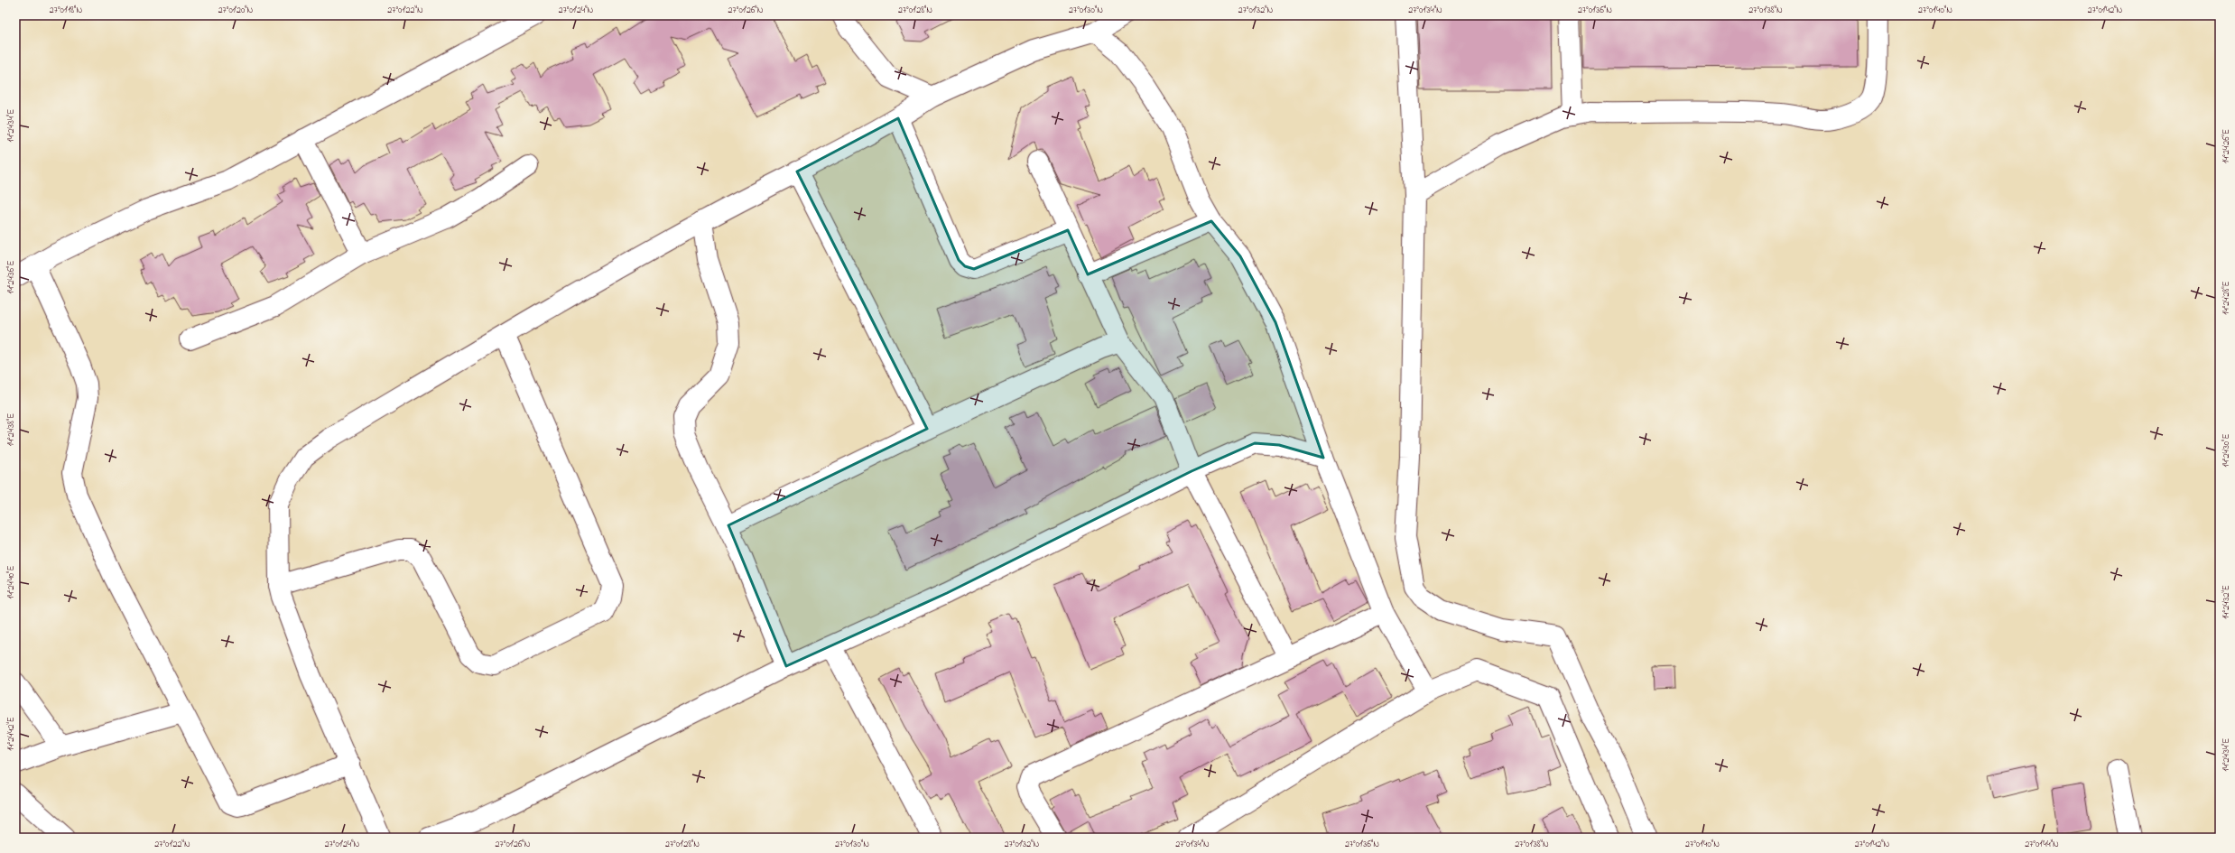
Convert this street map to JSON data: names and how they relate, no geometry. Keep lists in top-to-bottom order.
{
  "coordinates": [
    "27°01'18\"N",
    "27°01'20\"N",
    "27°01'22\"N",
    "27°01'24\"N",
    "27°01'26\"N",
    "27°01'28\"N",
    "27°01'30\"N",
    "27°01'32\"N",
    "27°01'34\"N",
    "27°01'36\"N",
    "27°01'38\"N",
    "27°01'40\"N",
    "27°01'42\"N",
    "14°24'34\"E",
    "14°24'26\"E",
    "14°24'36\"E",
    "14°24'28\"E",
    "14°24'38\"E",
    "14°24'30\"E",
    "14°24'40\"E",
    "14°24'32\"E",
    "14°24'42\"E",
    "27°01'44\"N"
  ]
}
